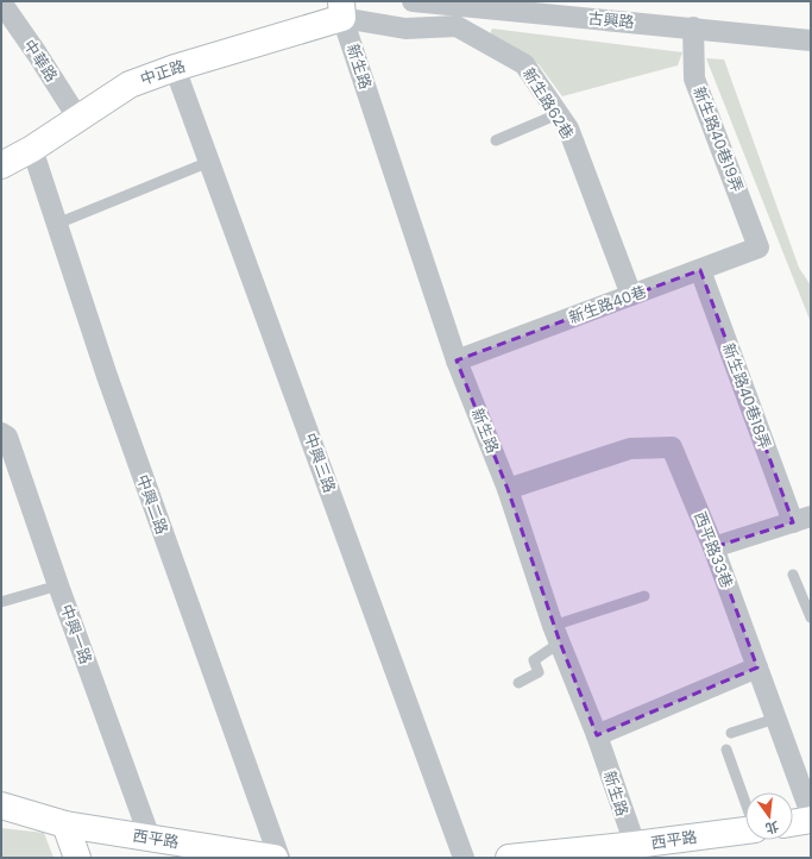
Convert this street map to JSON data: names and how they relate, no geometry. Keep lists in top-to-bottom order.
{
  "streets": {
    "main road": ["中正路", "西平路"],
    "street": [
      "古興路",
      "中華路",
      "新生路",
      "新生路62巷",
      "新生路40巷19弄",
      "新生路40巷",
      "新生路40巷18弄",
      "中興三路",
      "中興二路",
      "西平路33巷",
      "中興一路"
    ]
  },
  "crossings": [
    ["古興路", "新生路40巷19弄"],
    ["中華路", "中正路"],
    ["新生路", "中正路"],
    ["新生路", "新生路62巷"],
    ["新生路", "新生路40巷"],
    ["新生路", "西平路33巷"],
    ["新生路", "西平路"],
    ["中正路", "新生路62巷"],
    ["中正路", "中興三路"],
    ["中正路", "中興二路"],
    ["新生路62巷", "新生路40巷"],
    ["新生路40巷19弄", "新生路40巷"],
    ["新生路40巷", "新生路40巷18弄"],
    ["中興一路", "西平路"]
  ],
  "north": "bottom"
}
